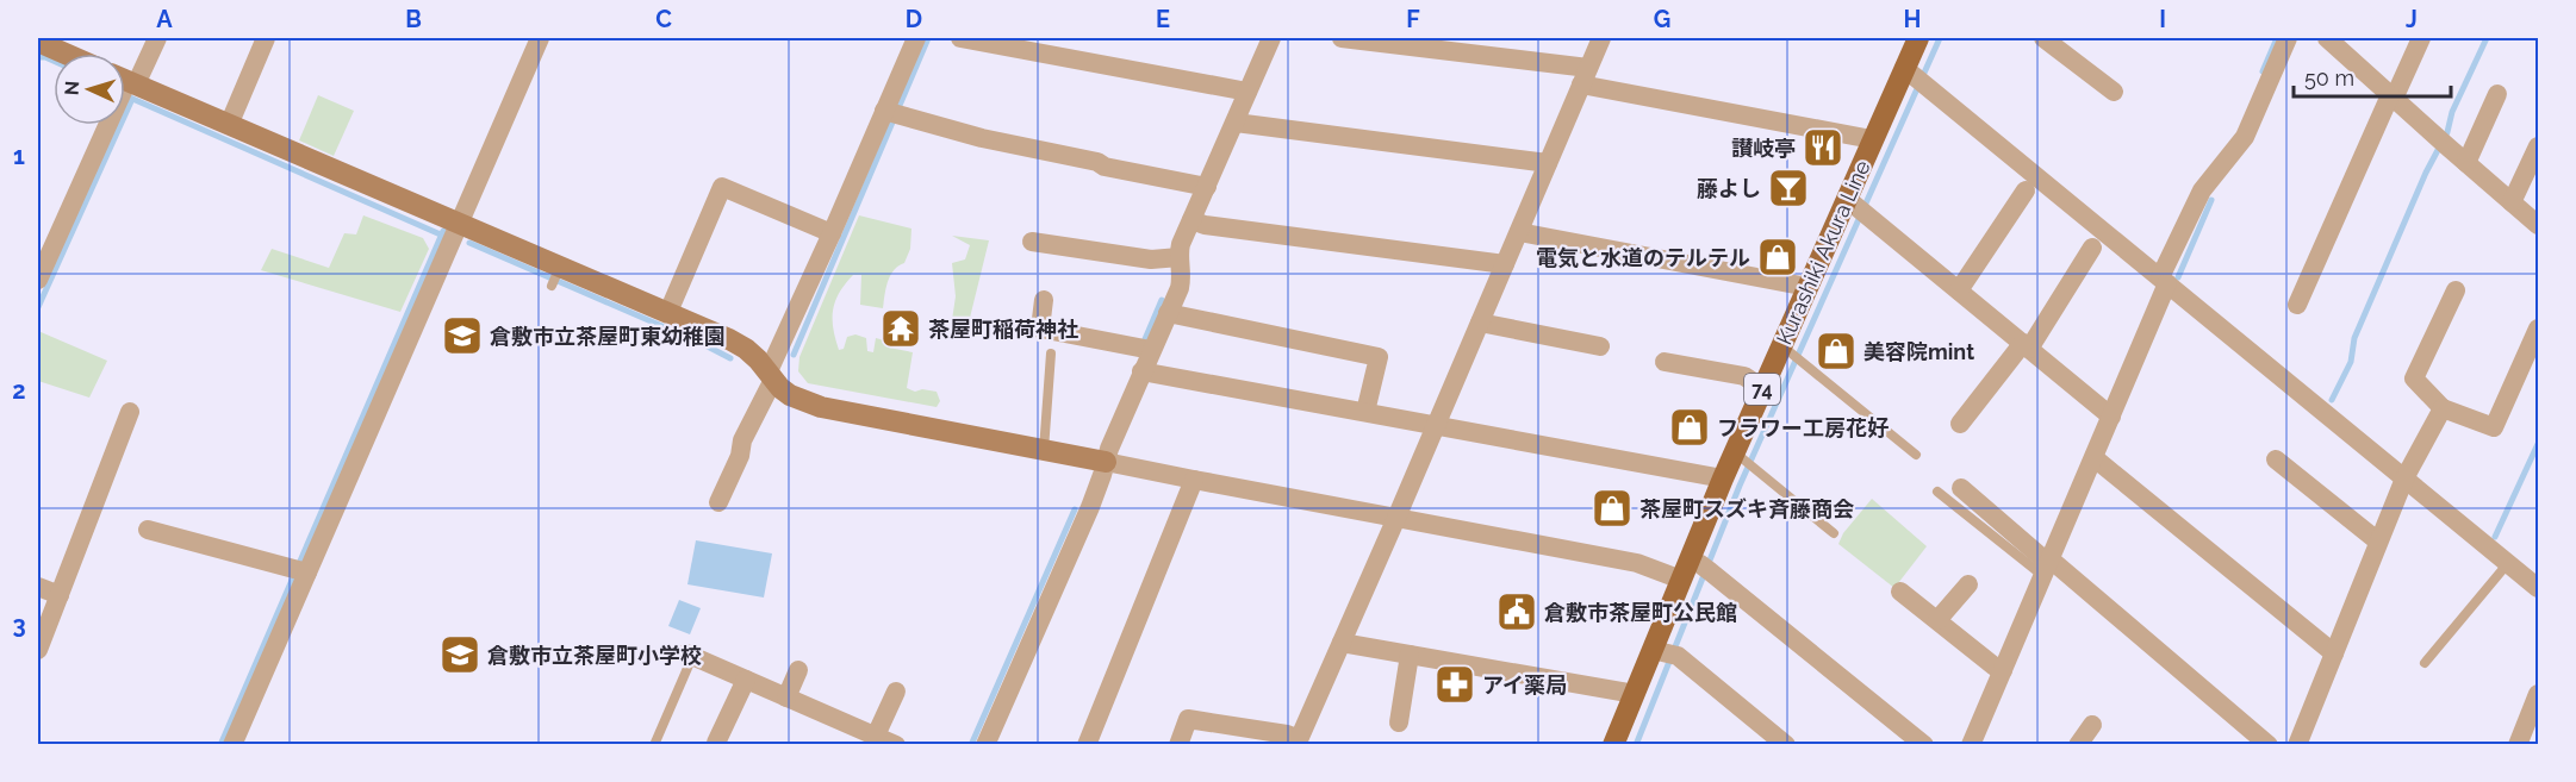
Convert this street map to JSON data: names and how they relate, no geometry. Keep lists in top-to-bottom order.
{
  "streets": {
    "main road": ["Kurashiki Akura Line", "74"]
  },
  "places": {
    "restaurant": ["讃岐亭"],
    "bar": ["藤よし"],
    "shop": [
      "電気と水道のテルテル",
      "美容院mint",
      "フラワー工房花好",
      "茶屋町スズキ斉藤商会"
    ],
    "temple": ["茶屋町稲荷神社"],
    "school or university": ["倉敷市立茶屋町東幼稚園", "倉敷市立茶屋町小学校"],
    "public building": ["倉敷市茶屋町公民館"],
    "pharmacy": ["アイ薬局"]
  },
  "scale_bar": "50 m",
  "north": "left",
  "grid": {
    "columns": [
      "A",
      "B",
      "C",
      "D",
      "E",
      "F",
      "G",
      "H",
      "I",
      "J"
    ],
    "rows": ["1", "2", "3"]
  }
}
